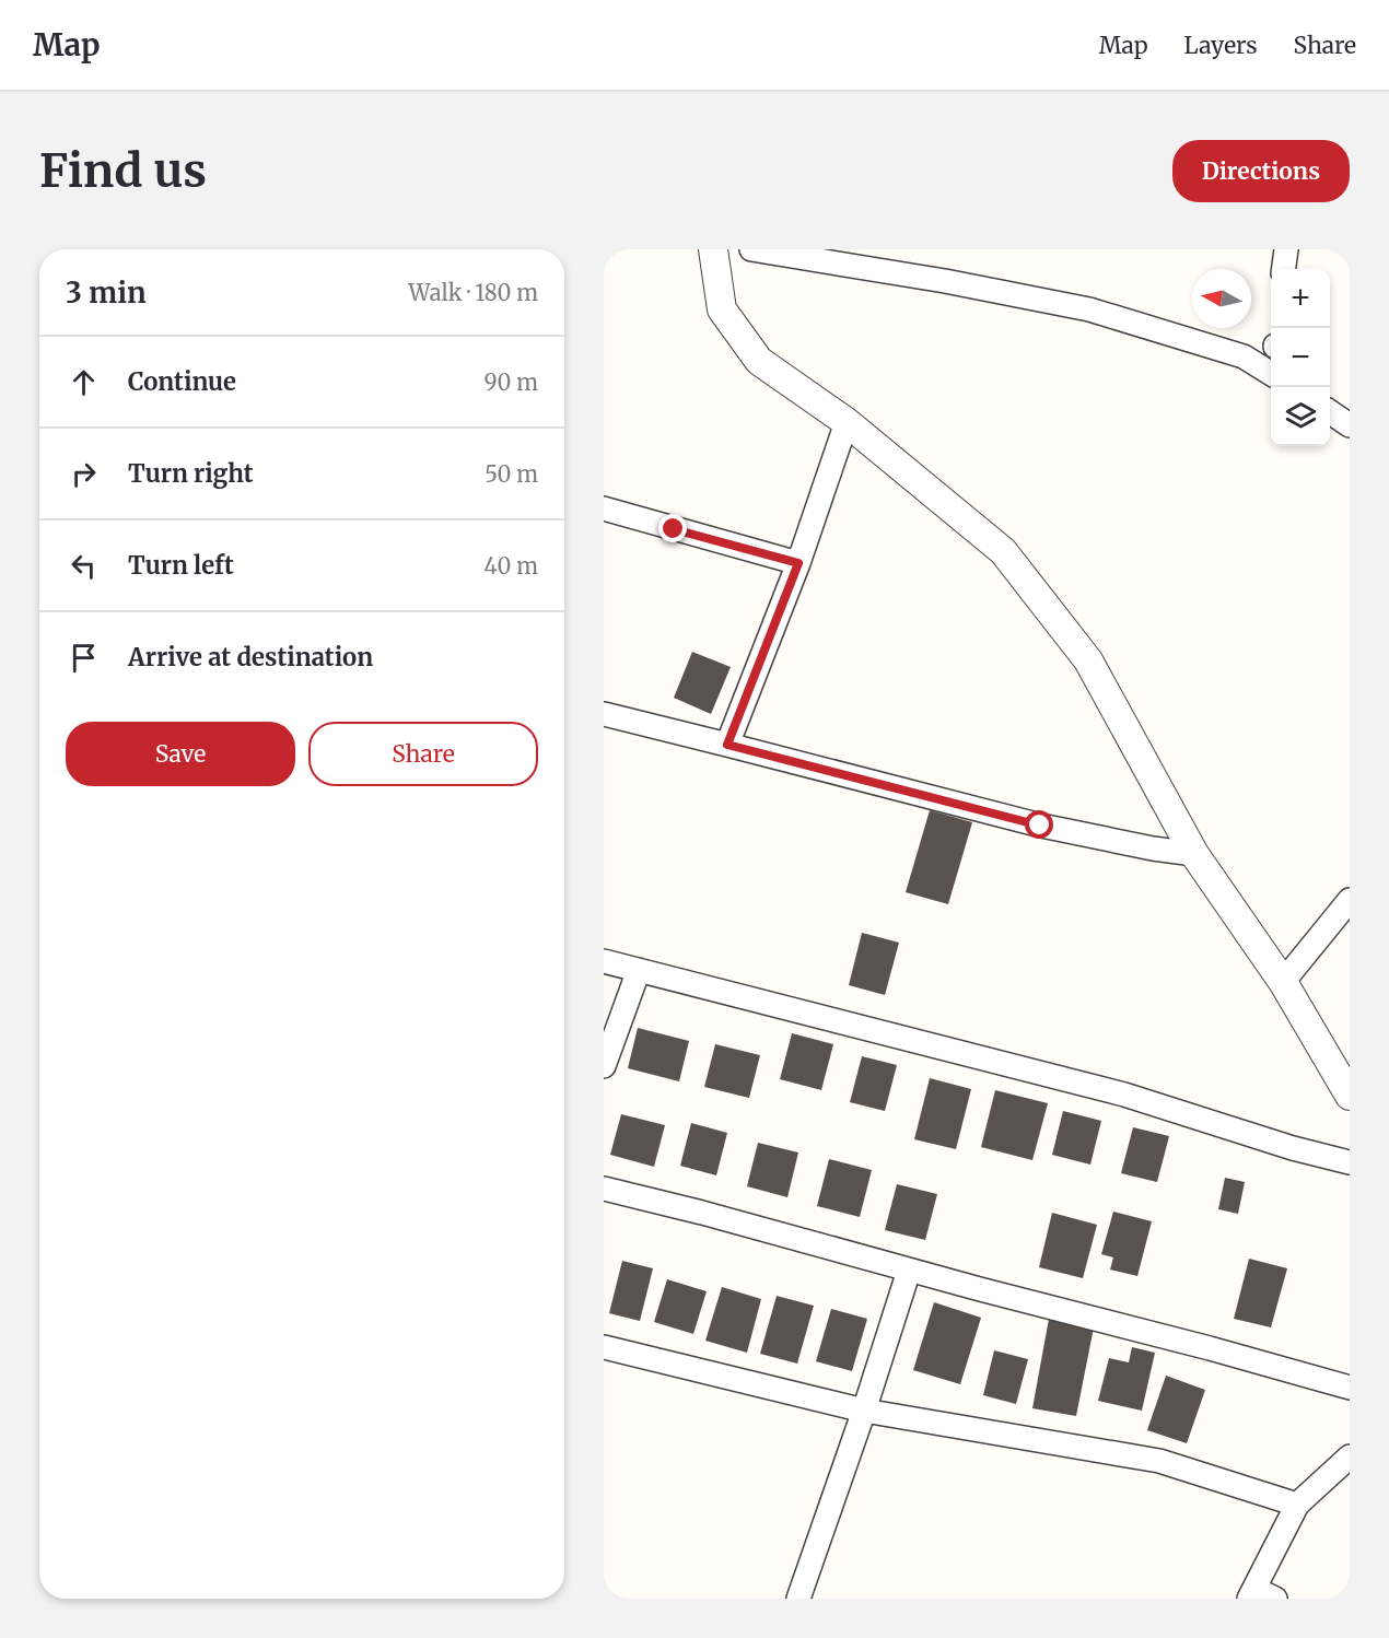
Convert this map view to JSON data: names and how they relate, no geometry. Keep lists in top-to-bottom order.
{
  "north": "left",
  "page": {
    "header": "Map",
    "nav": ["Map", "Layers", "Share"],
    "buttons": [
      "Directions",
      ["Save", "Share"]
    ],
    "title": "Find us",
    "heading": ["3 min", "Walk · 180 m"],
    "map_buttons": ["+", "−"],
    "list": [
      ["Continue", "90 m"],
      ["Turn right", "50 m"],
      ["Turn left", "40 m"],
      "Arrive at destination"
    ]
  }
}
